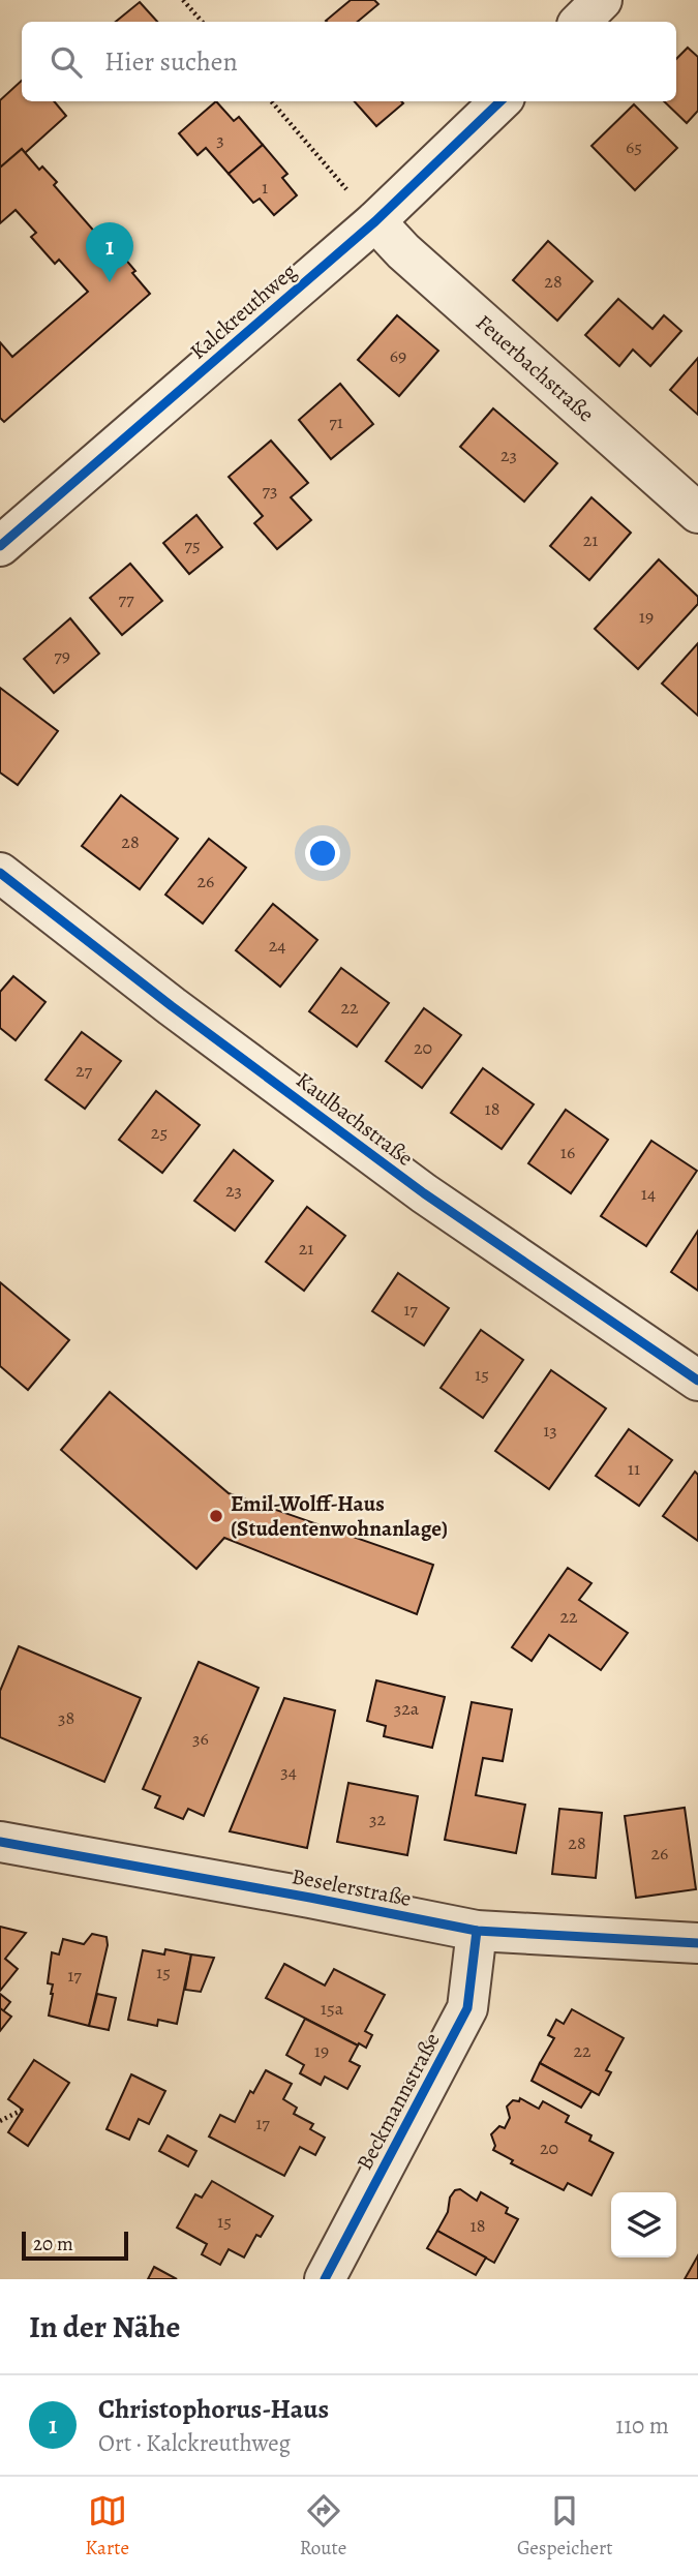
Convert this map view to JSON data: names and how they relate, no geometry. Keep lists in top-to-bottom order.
{
  "streets": {
    "street": [
      "Kalckreuthweg",
      "Feuerbachstraße",
      "Kaulbachstraße",
      "Beselerstraße",
      "Beckmannstraße"
    ]
  },
  "crossings": [
    ["Kalckreuthweg", "Feuerbachstraße"],
    ["Beselerstraße", "Beckmannstraße"]
  ],
  "places": ["Emil-Wolff-Haus (Studentenwohnanlage)"],
  "house_numbers": [
    "3",
    "65",
    "1",
    "28",
    "69",
    "71",
    "23",
    "73",
    "21",
    "75",
    "77",
    "19",
    "79",
    "28",
    "26",
    "24",
    "22",
    "20",
    "27",
    "18",
    "25",
    "16",
    "23",
    "14",
    "21",
    "17",
    "15",
    "13",
    "11",
    "22",
    "32a",
    "38",
    "36",
    "34",
    "32",
    "28",
    "26",
    "15",
    "17",
    "15a",
    "19",
    "22",
    "17",
    "20",
    "15",
    "18"
  ],
  "scale_bar": "20 m",
  "page": {
    "search": "Hier suchen",
    "pins": "1",
    "scale": "20 m",
    "heading": "In der Nähe",
    "list": [
      {
        "mark": "1",
        "name": "Christophorus-Haus",
        "note": "Ort · Kalckreuthweg",
        "value": "110 m"
      }
    ],
    "nav": ["Karte", "Route", "Gespeichert"]
  }
}
